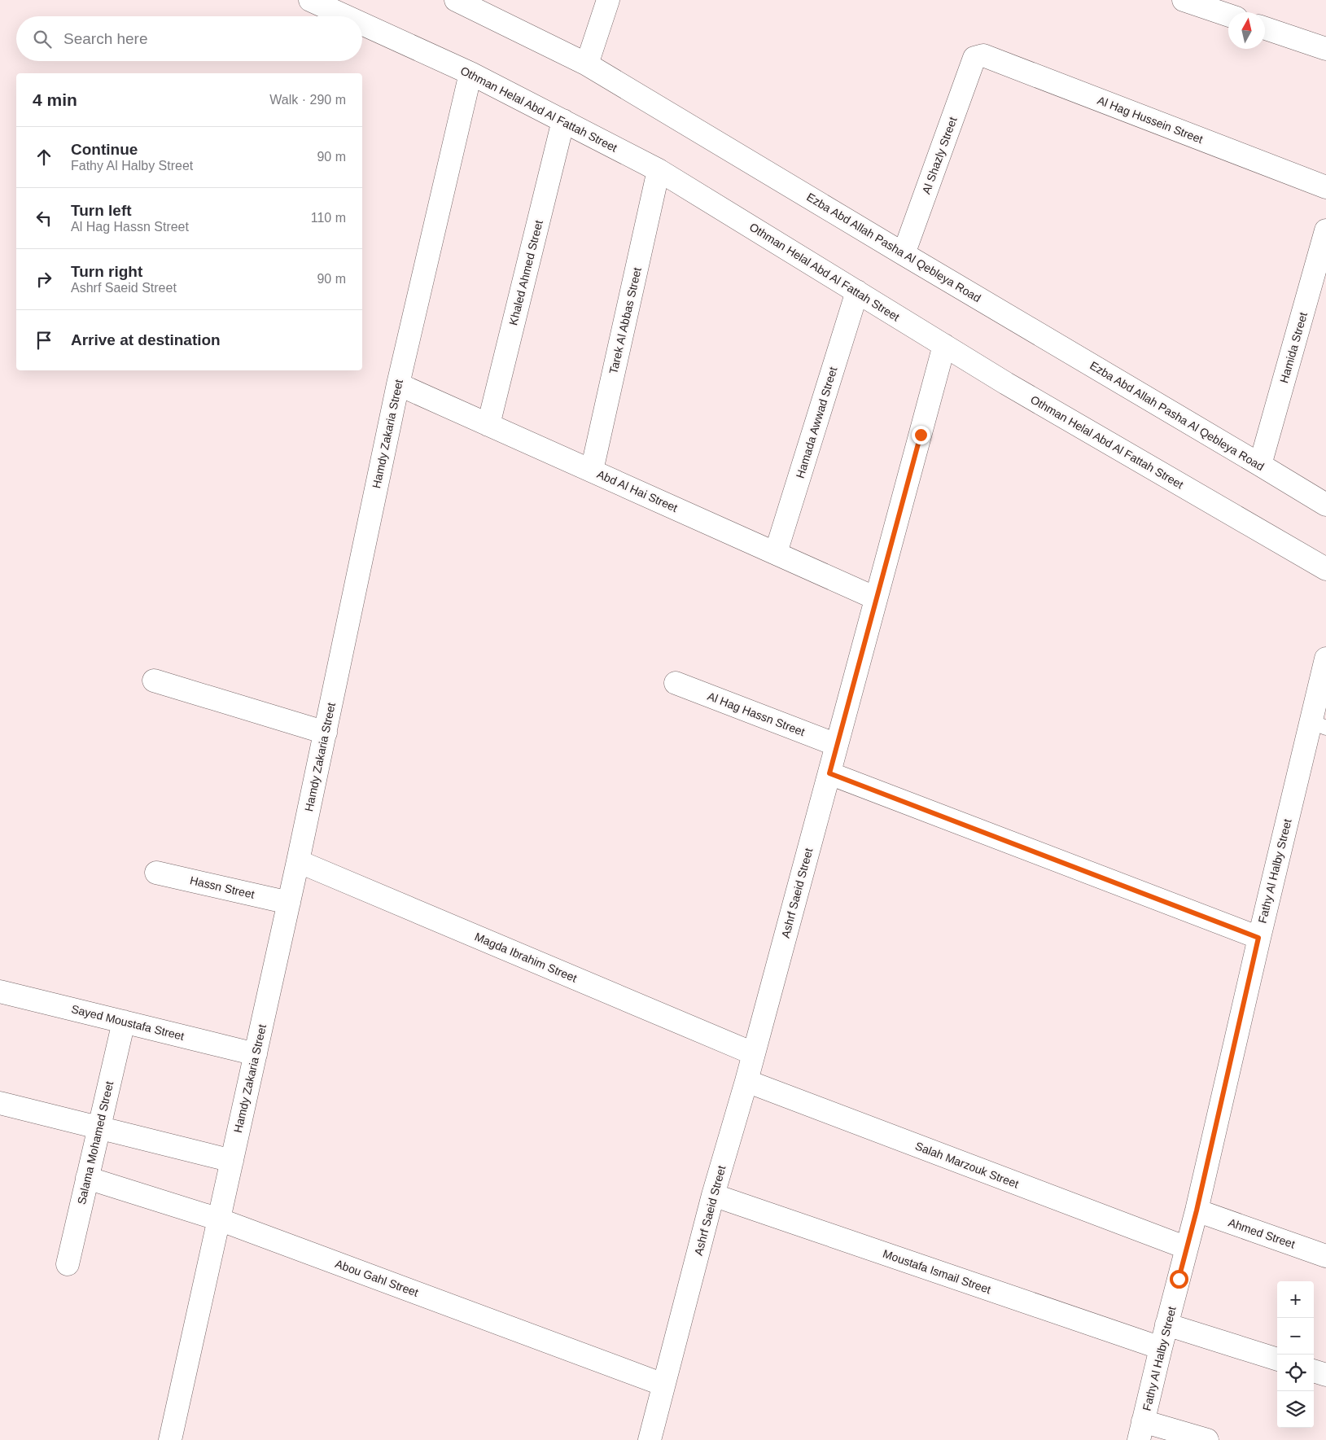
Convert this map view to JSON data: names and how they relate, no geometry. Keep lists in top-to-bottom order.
{
  "streets": {
    "street": [
      "Othman Helal Abd Al Fattah Street",
      "Al Hag Hussein Street",
      "Al Shazly Street",
      "Ezba Abd Allah Pasha Al Qebleya Road",
      "Khaled Ahmed Street",
      "Tarek Al Abbas Street",
      "Hamida Street",
      "Hamada Awwad Street",
      "Hamdy Zakaria Street",
      "Abd Al Hai Street",
      "Al Hag Hassn Street",
      "Fathy Al Halby Street",
      "Hassn Street",
      "Ashrf Saeid Street",
      "Magda Ibrahim Street",
      "Sayed Moustafa Street",
      "Salama Mohamed Street",
      "Salah Marzouk Street",
      "Ahmed Street",
      "Moustafa Ismail Street",
      "Abou Gahl Street"
    ]
  },
  "crossings": [
    ["Othman Helal Abd Al Fattah Street", "Khaled Ahmed Street"],
    ["Othman Helal Abd Al Fattah Street", "Tarek Al Abbas Street"],
    ["Othman Helal Abd Al Fattah Street", "Hamada Awwad Street"],
    ["Othman Helal Abd Al Fattah Street", "Hamdy Zakaria Street"],
    ["Othman Helal Abd Al Fattah Street", "Ashrf Saeid Street"],
    ["Al Hag Hussein Street", "Al Shazly Street"],
    ["Al Shazly Street", "Ezba Abd Allah Pasha Al Qebleya Road"],
    ["Ezba Abd Allah Pasha Al Qebleya Road", "Hamida Street"],
    ["Khaled Ahmed Street", "Abd Al Hai Street"],
    ["Tarek Al Abbas Street", "Abd Al Hai Street"],
    ["Hamada Awwad Street", "Abd Al Hai Street"],
    ["Hamdy Zakaria Street", "Abd Al Hai Street"],
    ["Hamdy Zakaria Street", "Hassn Street"],
    ["Hamdy Zakaria Street", "Magda Ibrahim Street"],
    ["Hamdy Zakaria Street", "Sayed Moustafa Street"],
    ["Hamdy Zakaria Street", "Abou Gahl Street"],
    ["Abd Al Hai Street", "Ashrf Saeid Street"],
    ["Al Hag Hassn Street", "Ashrf Saeid Street"],
    ["Fathy Al Halby Street", "Salah Marzouk Street"],
    ["Fathy Al Halby Street", "Ahmed Street"],
    ["Fathy Al Halby Street", "Moustafa Ismail Street"],
    ["Ashrf Saeid Street", "Magda Ibrahim Street"],
    ["Ashrf Saeid Street", "Salah Marzouk Street"],
    ["Ashrf Saeid Street", "Moustafa Ismail Street"],
    ["Ashrf Saeid Street", "Abou Gahl Street"],
    ["Sayed Moustafa Street", "Salama Mohamed Street"],
    ["Salama Mohamed Street", "Abou Gahl Street"]
  ],
  "north": "top",
  "page": {
    "search": "Search here",
    "heading": ["4 min", "Walk · 290 m"],
    "list": [
      ["Continue", "Fathy Al Halby Street", "90 m"],
      ["Turn left", "Al Hag Hassn Street", "110 m"],
      ["Turn right", "Ashrf Saeid Street", "90 m"],
      "Arrive at destination"
    ],
    "map_buttons": ["+", "−"]
  }
}
